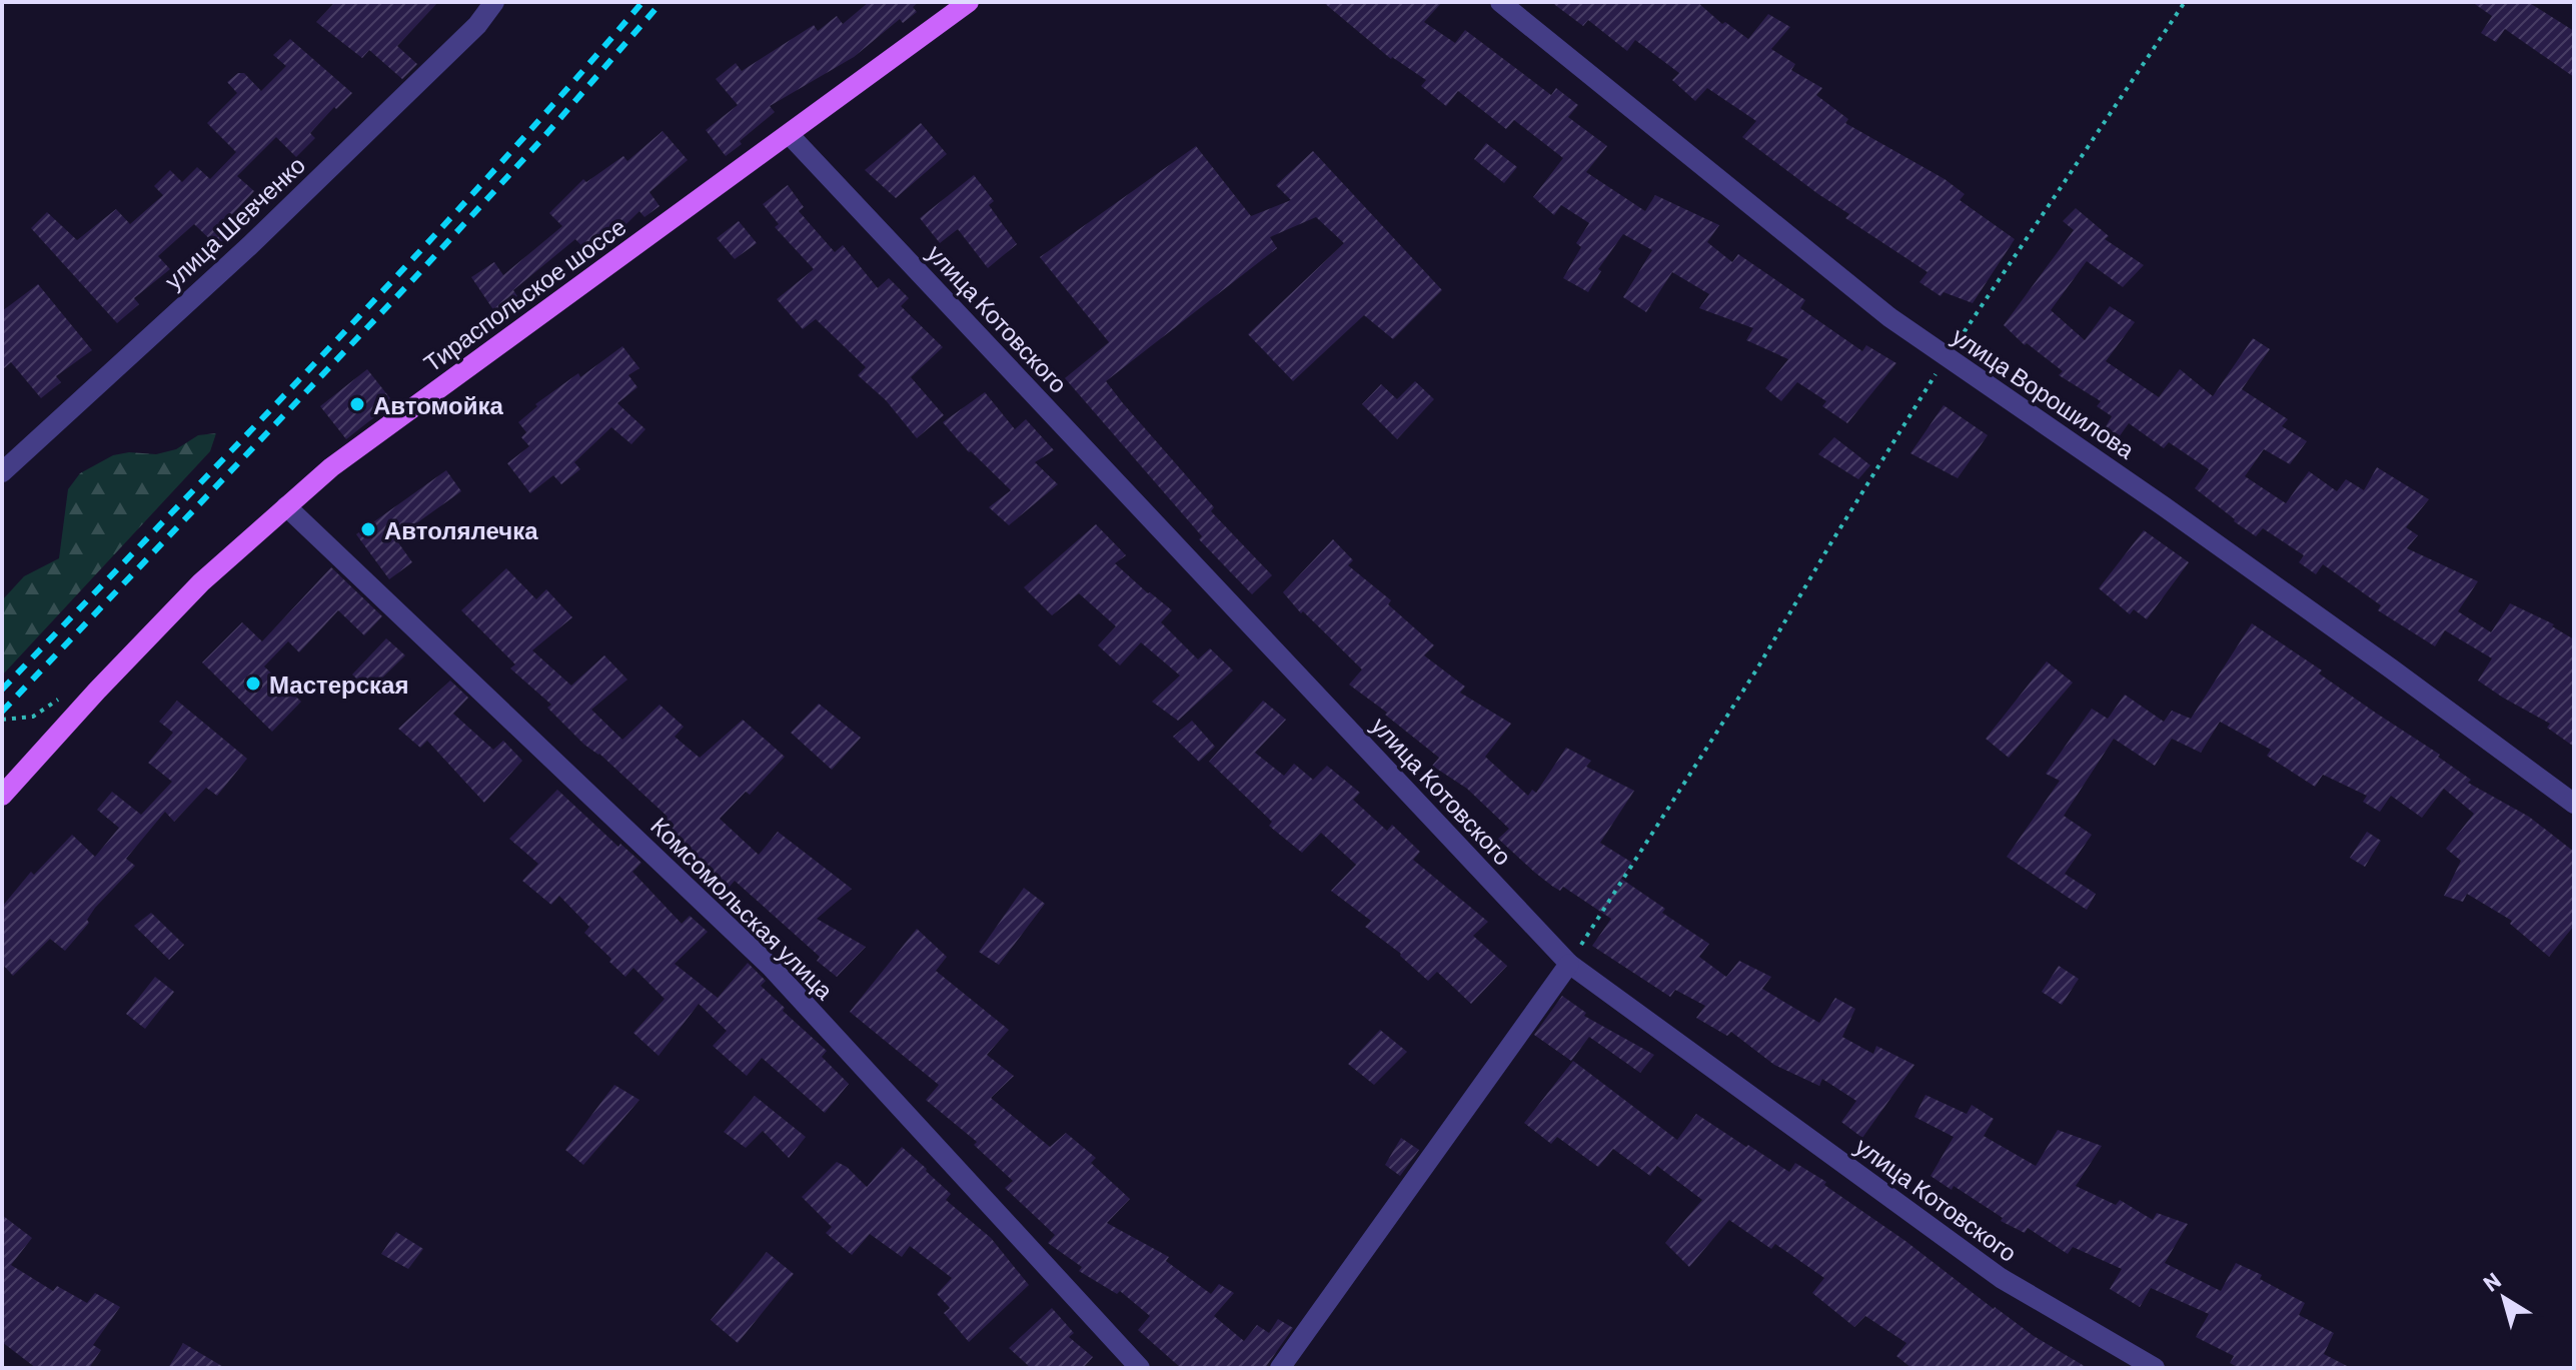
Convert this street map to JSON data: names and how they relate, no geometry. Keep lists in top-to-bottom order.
{
  "streets": {
    "main road": ["Тираспольское шоссе"],
    "street": [
      "улица Шевченко",
      "улица Котовского",
      "улица Ворошилова",
      "Комсомольская улица"
    ]
  },
  "crossings": [
    ["Тираспольское шоссе", "улица Котовского"],
    ["Тираспольское шоссе", "Комсомольская улица"]
  ],
  "places": ["Автомойка", "Автолялечка", "Мастерская"],
  "north": "top left"
}
